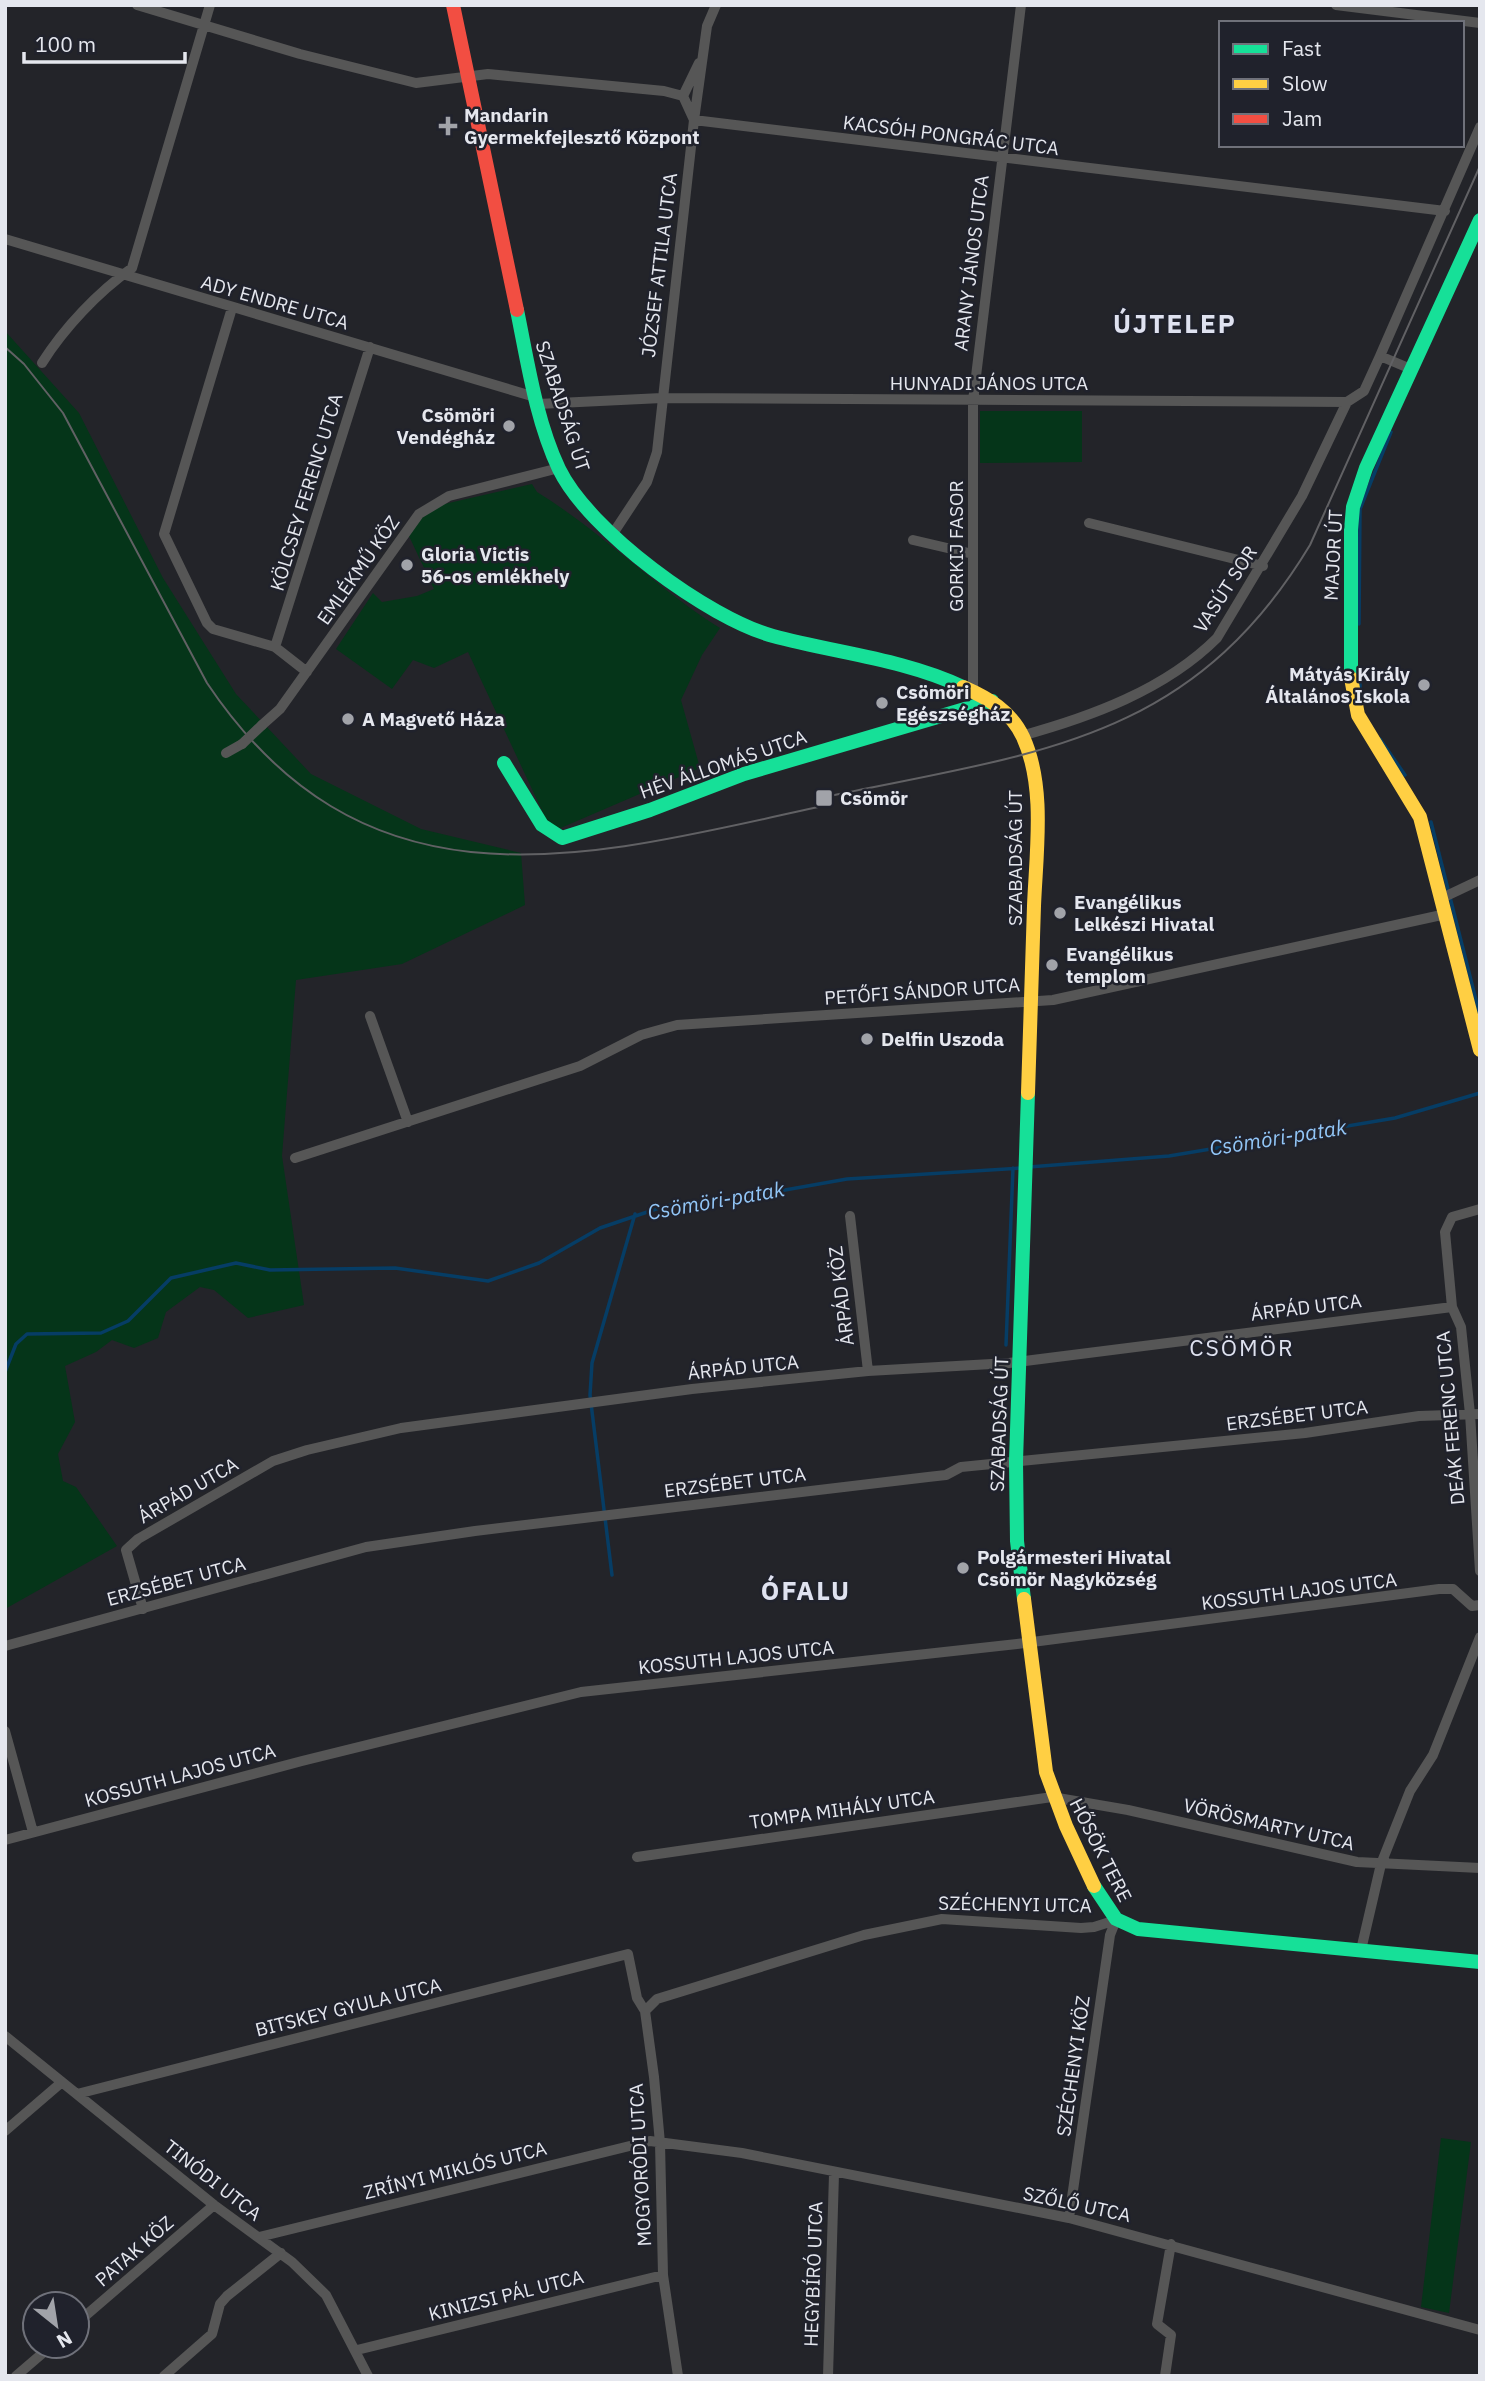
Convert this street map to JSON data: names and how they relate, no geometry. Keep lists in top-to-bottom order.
{
  "streets": {
    "street": [
      "KACSÓH PONGRÁC UTCA",
      "ARANY JÁNOS UTCA",
      "JÓZSEF ATTILA UTCA",
      "ADY ENDRE UTCA",
      "HUNYADI JÁNOS UTCA",
      "SZABADSÁG ÚT",
      "KÖLCSEY FERENC UTCA",
      "GORKIJ FASOR",
      "MAJOR ÚT",
      "EMLÉKMŰ KÖZ",
      "VASÚT SOR",
      "HÉV ÁLLOMÁS UTCA",
      "PETŐFI SÁNDOR UTCA",
      "ÁRPÁD KÖZ",
      "ÁRPÁD UTCA",
      "ERZSÉBET UTCA",
      "DEÁK FERENC UTCA",
      "KOSSUTH LAJOS UTCA",
      "TOMPA MIHÁLY UTCA",
      "VÖRÖSMARTY UTCA",
      "HŐSÖK TERE",
      "SZÉCHENYI UTCA",
      "BITSKEY GYULA UTCA",
      "SZÉCHENYI KÖZ",
      "MOGYORÓDI UTCA",
      "ZRÍNYI MIKLÓS UTCA",
      "TINÓDI UTCA",
      "SZŐLŐ UTCA",
      "PATAK KÖZ",
      "HEGYBÍRÓ UTCA",
      "KINIZSI PÁL UTCA"
    ]
  },
  "crossings": [
    ["KACSÓH PONGRÁC UTCA", "ARANY JÁNOS UTCA"],
    ["KACSÓH PONGRÁC UTCA", "JÓZSEF ATTILA UTCA"],
    ["ARANY JÁNOS UTCA", "HUNYADI JÁNOS UTCA"],
    ["ARANY JÁNOS UTCA", "GORKIJ FASOR"],
    ["JÓZSEF ATTILA UTCA", "HUNYADI JÁNOS UTCA"],
    ["JÓZSEF ATTILA UTCA", "SZABADSÁG ÚT"],
    ["ADY ENDRE UTCA", "HUNYADI JÁNOS UTCA"],
    ["ADY ENDRE UTCA", "SZABADSÁG ÚT"],
    ["ADY ENDRE UTCA", "KÖLCSEY FERENC UTCA"],
    ["HUNYADI JÁNOS UTCA", "SZABADSÁG ÚT"],
    ["HUNYADI JÁNOS UTCA", "GORKIJ FASOR"],
    ["HUNYADI JÁNOS UTCA", "VASÚT SOR"],
    ["SZABADSÁG ÚT", "GORKIJ FASOR"],
    ["SZABADSÁG ÚT", "EMLÉKMŰ KÖZ"],
    ["SZABADSÁG ÚT", "VASÚT SOR"],
    ["SZABADSÁG ÚT", "HÉV ÁLLOMÁS UTCA"],
    ["SZABADSÁG ÚT", "PETŐFI SÁNDOR UTCA"],
    ["SZABADSÁG ÚT", "ÁRPÁD UTCA"],
    ["SZABADSÁG ÚT", "ERZSÉBET UTCA"],
    ["SZABADSÁG ÚT", "KOSSUTH LAJOS UTCA"],
    ["SZABADSÁG ÚT", "TOMPA MIHÁLY UTCA"],
    ["SZABADSÁG ÚT", "VÖRÖSMARTY UTCA"],
    ["SZABADSÁG ÚT", "HŐSÖK TERE"],
    ["MAJOR ÚT", "PETŐFI SÁNDOR UTCA"],
    ["ÁRPÁD KÖZ", "ÁRPÁD UTCA"],
    ["ÁRPÁD UTCA", "ERZSÉBET UTCA"],
    ["ÁRPÁD UTCA", "DEÁK FERENC UTCA"],
    ["ERZSÉBET UTCA", "DEÁK FERENC UTCA"],
    ["TOMPA MIHÁLY UTCA", "VÖRÖSMARTY UTCA"],
    ["TOMPA MIHÁLY UTCA", "HŐSÖK TERE"],
    ["VÖRÖSMARTY UTCA", "HŐSÖK TERE"],
    ["HŐSÖK TERE", "SZÉCHENYI UTCA"],
    ["HŐSÖK TERE", "SZÉCHENYI KÖZ"],
    ["SZÉCHENYI UTCA", "SZÉCHENYI KÖZ"],
    ["SZÉCHENYI UTCA", "MOGYORÓDI UTCA"],
    ["BITSKEY GYULA UTCA", "MOGYORÓDI UTCA"],
    ["BITSKEY GYULA UTCA", "TINÓDI UTCA"],
    ["SZÉCHENYI KÖZ", "SZŐLŐ UTCA"],
    ["MOGYORÓDI UTCA", "ZRÍNYI MIKLÓS UTCA"],
    ["MOGYORÓDI UTCA", "SZŐLŐ UTCA"],
    ["MOGYORÓDI UTCA", "KINIZSI PÁL UTCA"],
    ["ZRÍNYI MIKLÓS UTCA", "TINÓDI UTCA"],
    ["ZRÍNYI MIKLÓS UTCA", "SZŐLŐ UTCA"],
    ["TINÓDI UTCA", "PATAK KÖZ"],
    ["TINÓDI UTCA", "KINIZSI PÁL UTCA"],
    ["SZŐLŐ UTCA", "HEGYBÍRÓ UTCA"]
  ],
  "districts": ["ÚJTELEP", "CSÖMÖR", "ÓFALU"],
  "water": ["Csömöri-patak"],
  "places": {
    "health": ["Mandarin Gyermekfejlesztő Központ"],
    "other": [
      "Csömöri Vendégház",
      "Gloria Victis 56-os emlékhely",
      "Mátyás Király Általános Iskola",
      "Csömöri Egészségház",
      "A Magvető Háza",
      "Evangélikus Lelkészi Hivatal",
      "Evangélikus templom",
      "Delfin Uszoda",
      "Polgármesteri Hivatal Csömör Nagyközség"
    ],
    "transit": ["Csömör"]
  },
  "legend": ["Fast", "Slow", "Jam"],
  "scale_bar": "100 m",
  "north": "bottom right"
}
